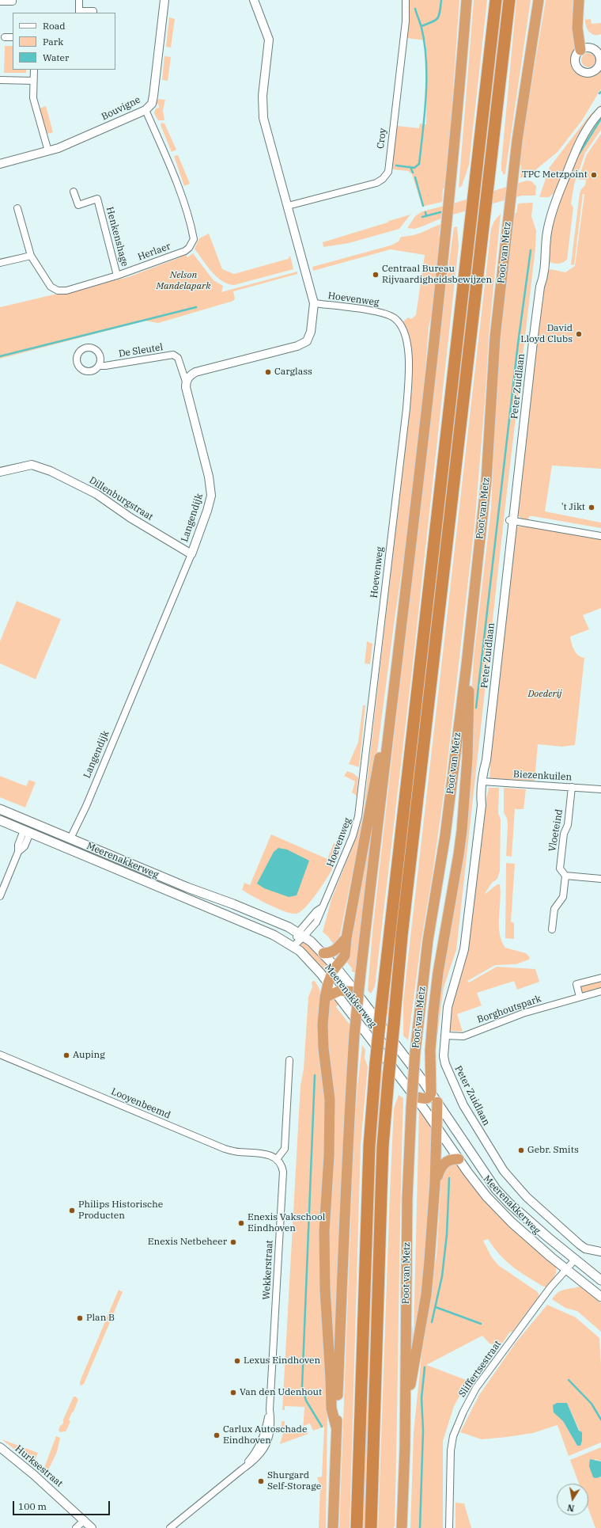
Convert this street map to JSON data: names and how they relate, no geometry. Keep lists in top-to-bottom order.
{
  "streets": {
    "highway": ["Poot van Metz"],
    "main road": ["Meerenakkerweg"],
    "street": [
      "Bouvigne",
      "Croy",
      "Henkenshage",
      "Herlaer",
      "Hoevenweg",
      "De Sleutel",
      "Peter Zuidlaan",
      "Dillenburgstraat",
      "Langendijk",
      "Biezenkuilen",
      "Vloeteind",
      "Borghoutspark",
      "Looyenbeemd",
      "Wekkerstraat",
      "Sliffertsestraat",
      "Hurksestraat"
    ]
  },
  "crossings": [
    ["Bouvigne", "Herlaer"],
    ["Henkenshage", "Herlaer"],
    ["Hoevenweg", "Meerenakkerweg"],
    ["De Sleutel", "Langendijk"],
    ["Peter Zuidlaan", "Biezenkuilen"],
    ["Peter Zuidlaan", "Borghoutspark"],
    ["Dillenburgstraat", "Langendijk"],
    ["Langendijk", "Meerenakkerweg"],
    ["Biezenkuilen", "Vloeteind"],
    ["Meerenakkerweg", "Sliffertsestraat"],
    ["Looyenbeemd", "Wekkerstraat"]
  ],
  "parks": ["Nelson Mandelapark", "Doederij"],
  "places": [
    "TPC Metzpoint",
    "Centraal Bureau Rijvaardigheidsbewijzen",
    "David Lloyd Clubs",
    "Carglass",
    "'t Jikt",
    "Auping",
    "Gebr. Smits",
    "Philips Historische Producten",
    "Enexis Vakschool Eindhoven",
    "Enexis Netbeheer",
    "Plan B",
    "Lexus Eindhoven",
    "Van den Udenhout",
    "Carlux Autoschade Eindhoven",
    "Shurgard Self-Storage"
  ],
  "legend": ["Road", "Park", "Water"],
  "scale_bar": "100 m",
  "north": "bottom"
}
